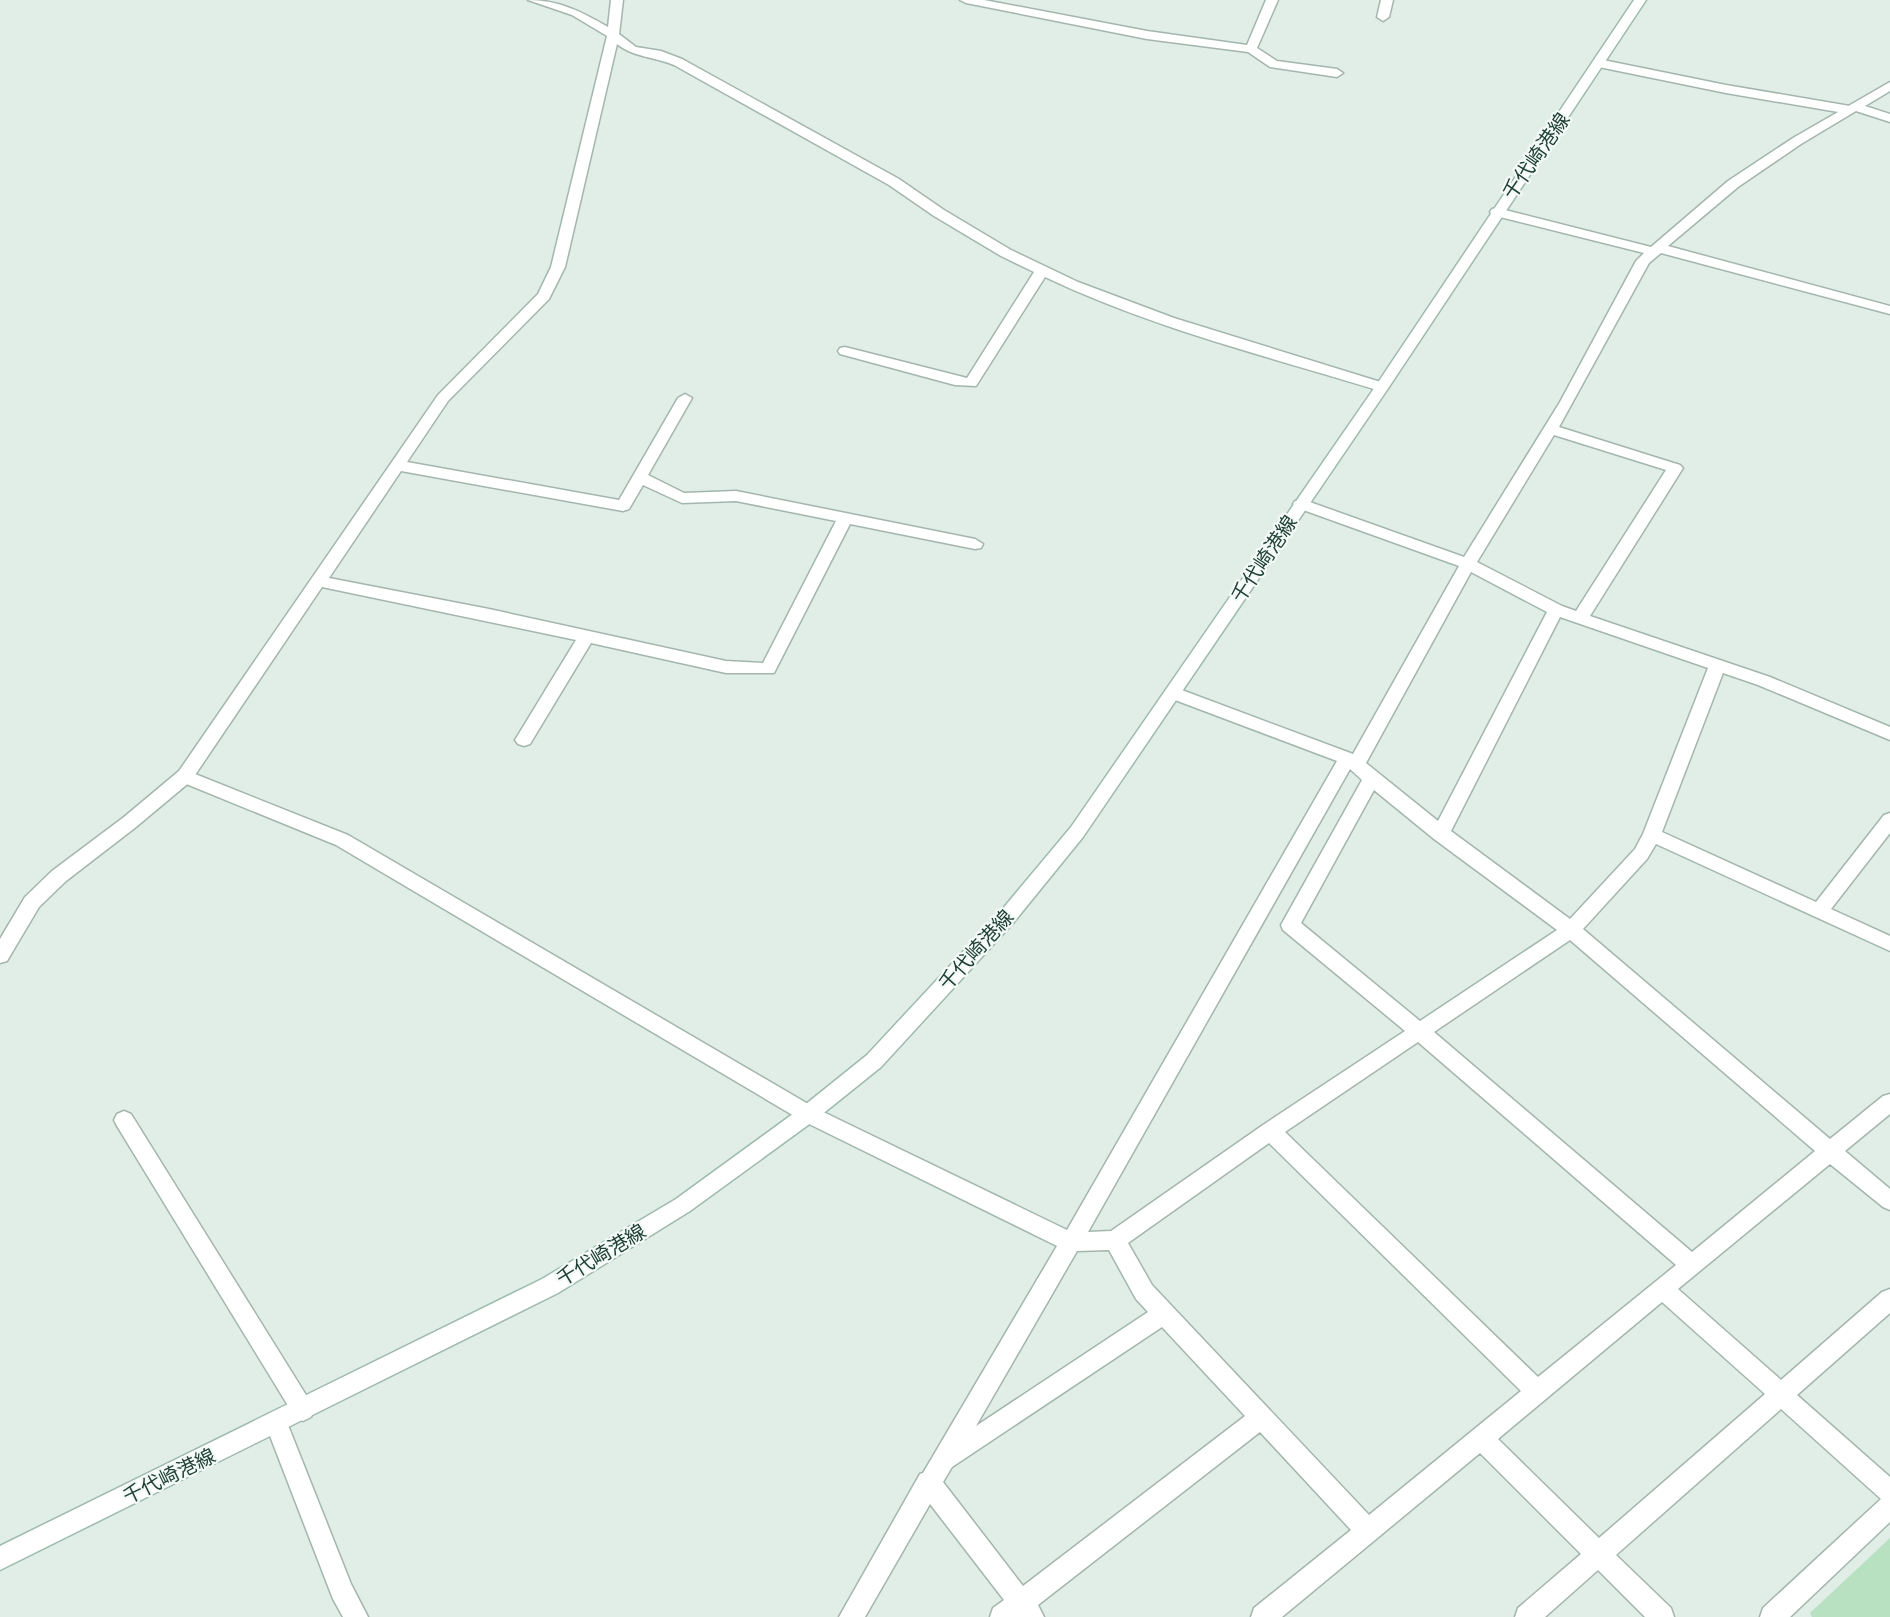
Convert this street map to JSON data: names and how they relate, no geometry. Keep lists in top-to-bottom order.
{
  "streets": {
    "street": ["千代崎港線"]
  }
}
